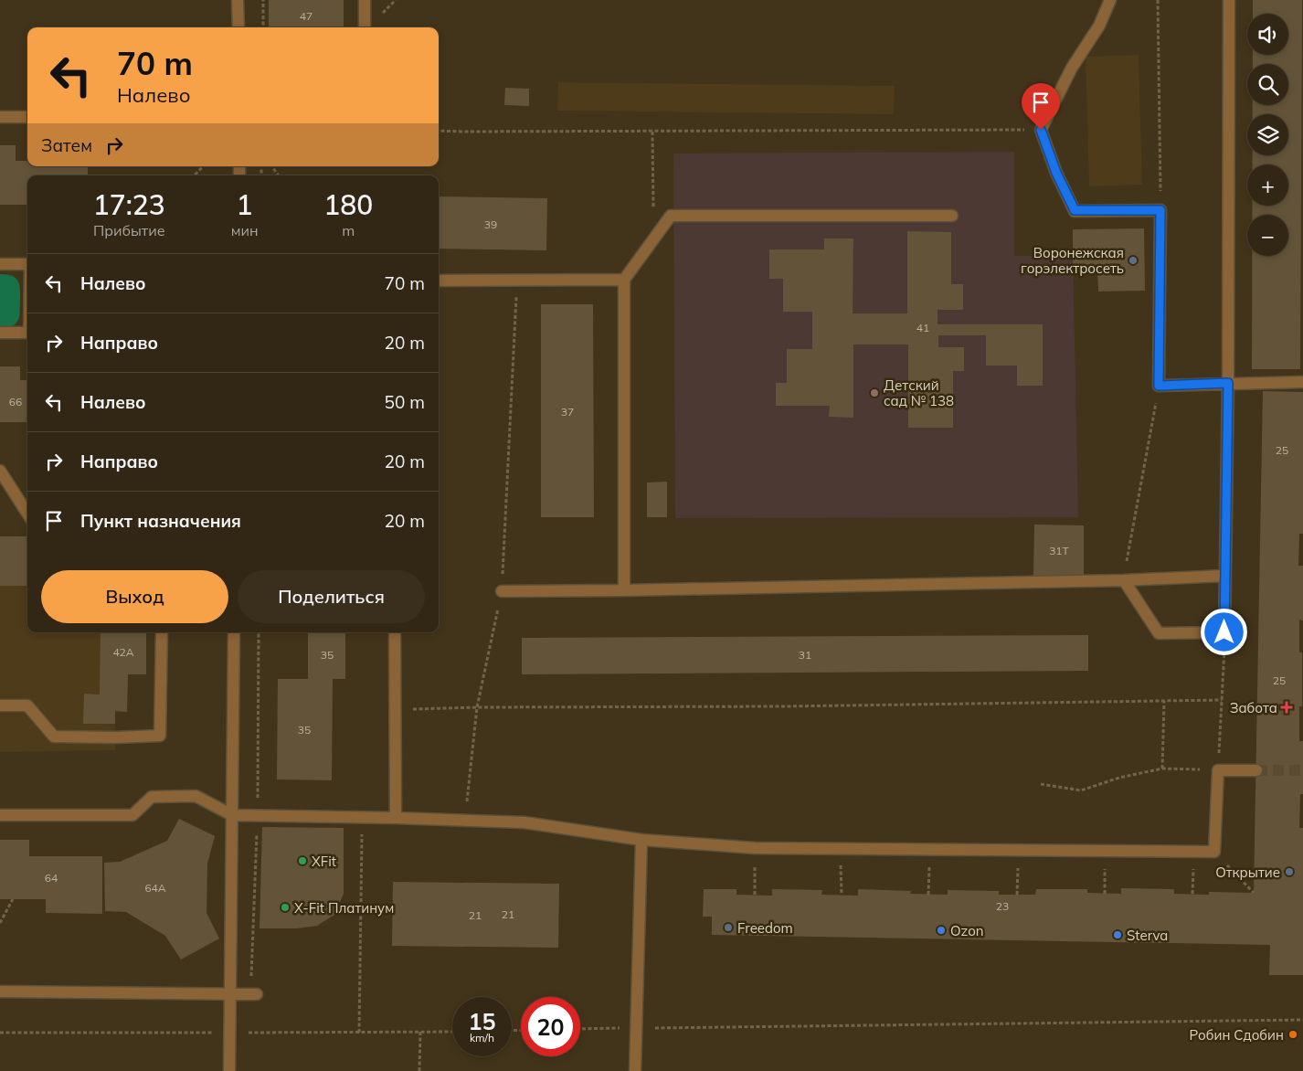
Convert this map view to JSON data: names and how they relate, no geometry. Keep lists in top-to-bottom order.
{
  "places": {
    "other": [
      "Воронежская горэлектросеть",
      "Детский сад № 138",
      "XFit",
      "Открытие",
      "X-Fit Платинум",
      "Freedom",
      "Ozon",
      "Sterva",
      "Робин Сдобин"
    ],
    "health": ["Забота"]
  },
  "house_numbers": [
    "47",
    "39",
    "41",
    "66",
    "37",
    "25",
    "31Т",
    "42А",
    "35",
    "31",
    "25",
    "35",
    "64",
    "64А",
    "23",
    "21",
    "21"
  ],
  "page": {
    "map_buttons": ["+", "−"],
    "turn": ["70 m", "Налево"],
    "then": "Затем",
    "eta": [
      "17:23",
      "Прибытие",
      "1",
      "мин",
      "180",
      "m"
    ],
    "list": [
      {
        "name": "Налево",
        "value": "70 m"
      },
      {
        "name": "Направо",
        "value": "20 m"
      },
      {
        "name": "Налево",
        "value": "50 m"
      },
      {
        "name": "Направо",
        "value": "20 m"
      },
      {
        "name": "Пункт назначения",
        "value": "20 m"
      }
    ],
    "buttons": ["Выход", "Поделиться"],
    "speed": "15 km/h",
    "limit": "20"
  }
}
